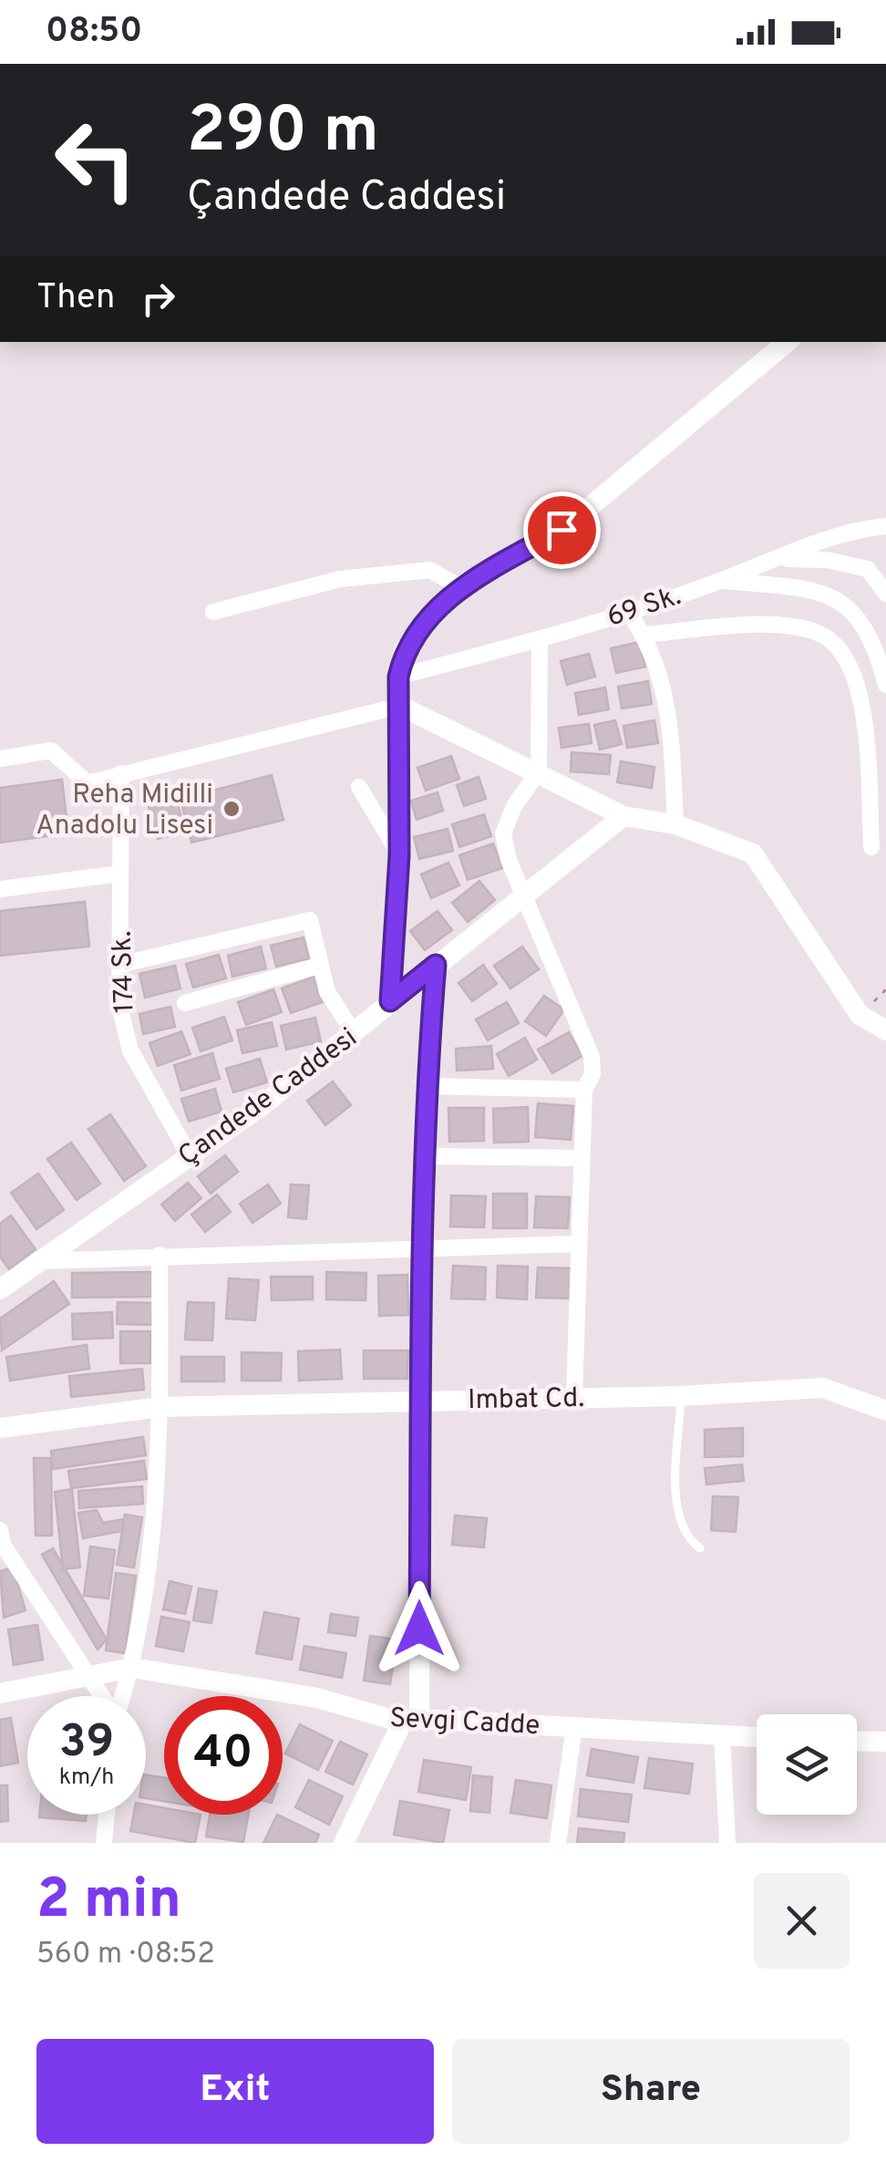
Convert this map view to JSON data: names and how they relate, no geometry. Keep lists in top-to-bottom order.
{
  "streets": {
    "street": [
      "69 Sk.",
      "174 Sk.",
      "Çandede Caddesi",
      "Imbat Cd.",
      "Sevgi Cadde"
    ]
  },
  "crossings": [
    ["174 Sk.", "Çandede Caddesi"]
  ],
  "places": ["Reha Midilli Anadolu Lisesi"],
  "page": {
    "status": "08:50",
    "turn": ["290 m", "Çandede Caddesi"],
    "then": "Then",
    "speed": "39 km/h",
    "limit": "40",
    "heading": ["2 min", "560 m · 08:52"],
    "buttons": ["Exit", "Share"]
  }
}
